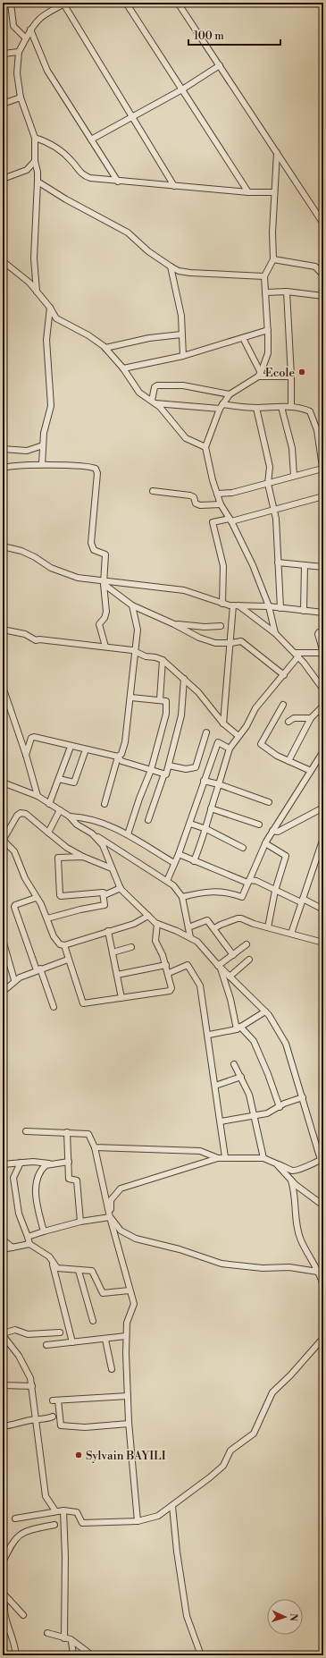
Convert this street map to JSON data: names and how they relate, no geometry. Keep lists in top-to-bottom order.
{
  "places": ["Ecole", "Sylvain BAYILI"],
  "scale_bar": "100 m",
  "north": "right"
}
